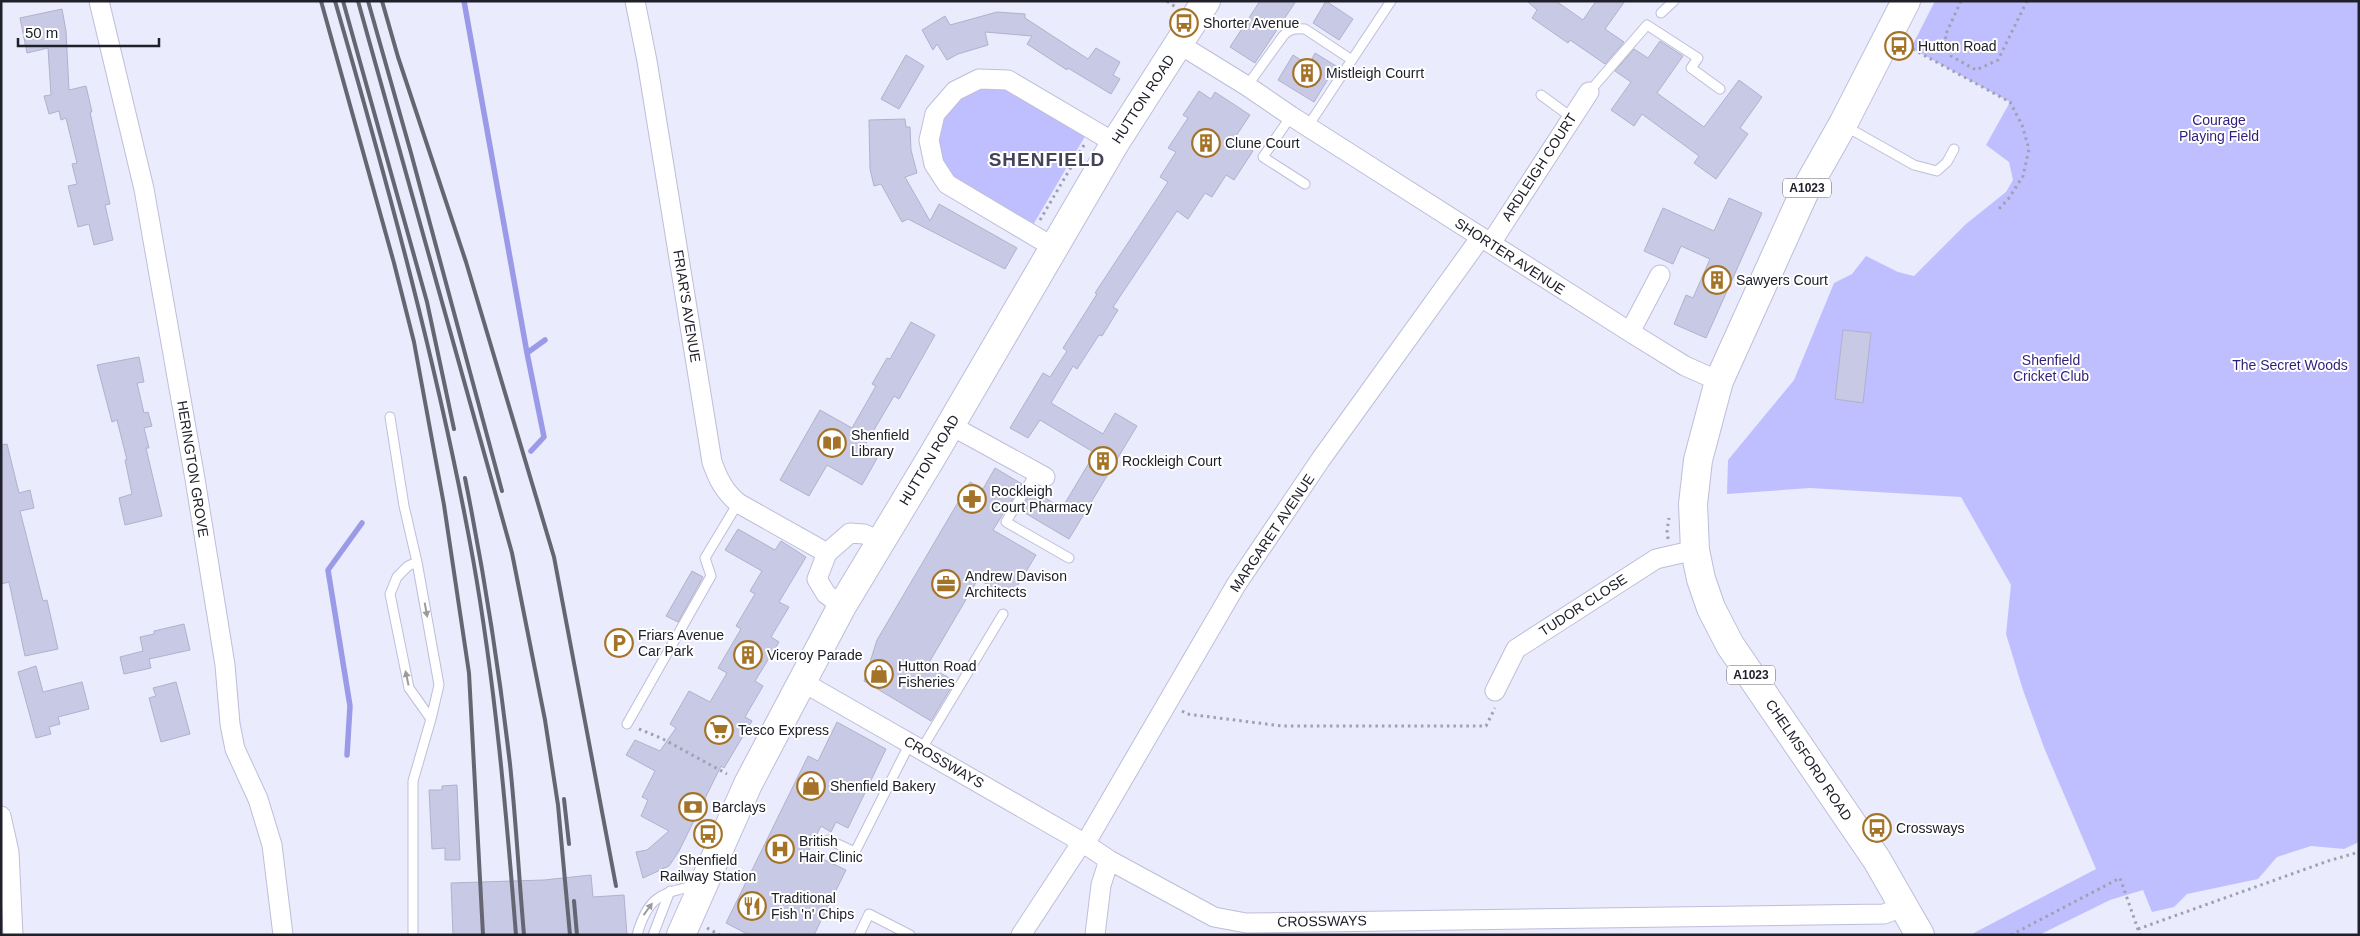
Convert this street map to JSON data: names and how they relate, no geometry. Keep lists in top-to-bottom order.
{
  "streets": {
    "main road": ["HUTTON ROAD", "A1023", "CHELMSFORD ROAD"],
    "street": [
      "ARDLEIGH COURT",
      "SHORTER AVENUE",
      "FRIAR'S AVENUE",
      "HERINGTON GROVE",
      "MARGARET AVENUE",
      "TUDOR CLOSE",
      "CROSSWAYS"
    ]
  },
  "crossings": [
    ["HUTTON ROAD", "SHORTER AVENUE"],
    ["HUTTON ROAD", "CROSSWAYS"],
    ["ARDLEIGH COURT", "SHORTER AVENUE"],
    ["ARDLEIGH COURT", "MARGARET AVENUE"],
    ["SHORTER AVENUE", "MARGARET AVENUE"],
    ["SHORTER AVENUE", "CHELMSFORD ROAD"],
    ["MARGARET AVENUE", "CROSSWAYS"],
    ["TUDOR CLOSE", "CHELMSFORD ROAD"],
    ["CHELMSFORD ROAD", "CROSSWAYS"]
  ],
  "districts": ["SHENFIELD"],
  "parks": ["Courage Playing Field", "Shenfield Cricket Club", "The Secret Woods"],
  "places": {
    "bus stop": [
      "Shorter Avenue",
      "Hutton Road",
      "Crossways",
      "Shenfield Railway Station"
    ],
    "building": [
      "Mistleigh Courrt",
      "Clune Court",
      "Sawyers Court",
      "Rockleigh Court",
      "Viceroy Parade"
    ],
    "library": ["Shenfield Library"],
    "pharmacy": ["Rockleigh Court Pharmacy"],
    "office": ["Andrew Davison Architects"],
    "parking": ["Friars Avenue Car Park"],
    "shop": ["Hutton Road Fisheries", "Shenfield Bakery"],
    "supermarket": ["Tesco Express"],
    "bank": ["Barclays"],
    "hospital": ["British Hair Clinic"],
    "restaurant": ["Traditional Fish 'n' Chips"]
  },
  "scale_bar": "50 m"
}
